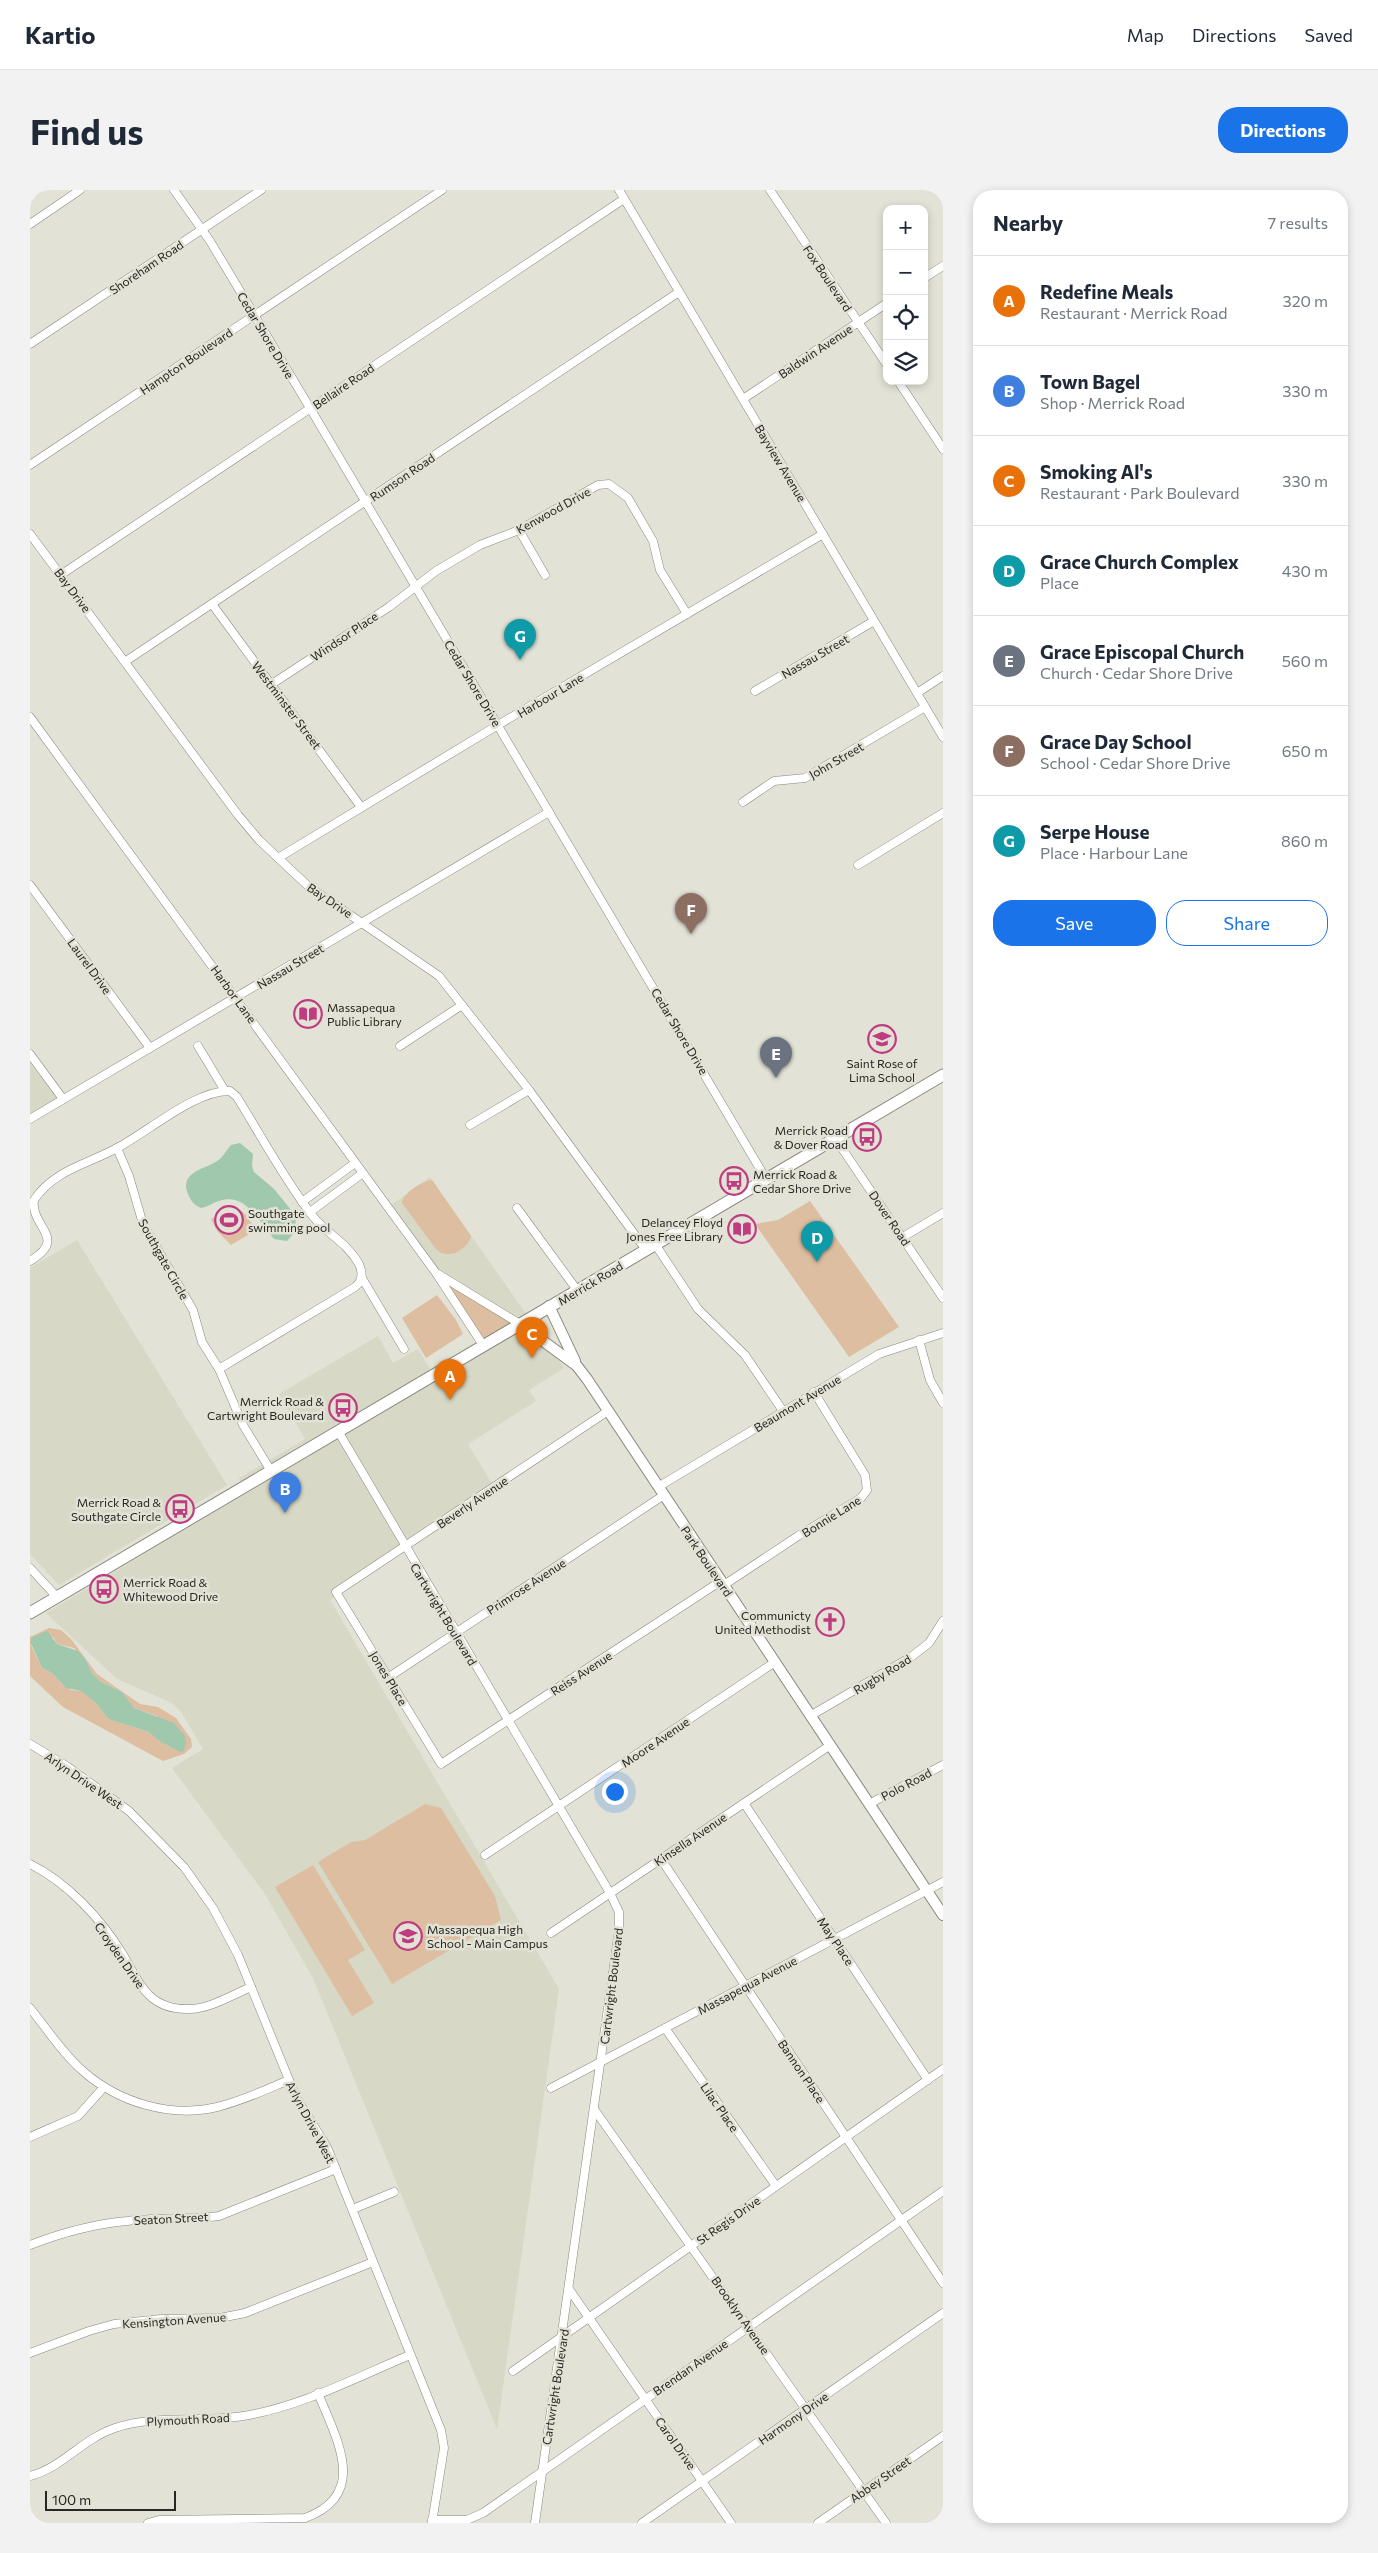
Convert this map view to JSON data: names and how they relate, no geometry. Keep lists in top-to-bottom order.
{
  "streets": {
    "main road": ["Merrick Road", "Park Boulevard"],
    "street": [
      "Shoreham Road",
      "Fox Boulevard",
      "Cedar Shore Drive",
      "Baldwin Avenue",
      "Hampton Boulevard",
      "Bellaire Road",
      "Bayview Avenue",
      "Rumson Road",
      "Kenwood Drive",
      "Bay Drive",
      "Windsor Place",
      "Nassau Street",
      "Harbour Lane",
      "Westminster Street",
      "John Street",
      "Laurel Drive",
      "Harbor Lane",
      "Dover Road",
      "Southgate Circle",
      "Beaumont Avenue",
      "Beverly Avenue",
      "Bonnie Lane",
      "Primrose Avenue",
      "Cartwright Boulevard",
      "Reiss Avenue",
      "Rugby Road",
      "Jones Place",
      "Moore Avenue",
      "Arlyn Drive West",
      "Polo Road",
      "Kinsella Avenue",
      "May Place",
      "Croyden Drive",
      "Massapequa Avenue",
      "Bannon Place",
      "Lilac Place",
      "Seaton Street",
      "St Regis Drive",
      "Brooklyn Avenue",
      "Kensington Avenue",
      "Brendan Avenue",
      "Harmony Drive",
      "Plymouth Road",
      "Carol Drive",
      "Abbey Street"
    ]
  },
  "crossings": [
    ["Shoreham Road", "Cedar Shore Drive"],
    ["Fox Boulevard", "Baldwin Avenue"],
    ["Cedar Shore Drive", "Hampton Boulevard"],
    ["Cedar Shore Drive", "Bellaire Road"],
    ["Cedar Shore Drive", "Rumson Road"],
    ["Cedar Shore Drive", "Kenwood Drive"],
    ["Cedar Shore Drive", "Windsor Place"],
    ["Cedar Shore Drive", "Nassau Street"],
    ["Cedar Shore Drive", "Harbour Lane"],
    ["Cedar Shore Drive", "Merrick Road"],
    ["Baldwin Avenue", "Bayview Avenue"],
    ["Bellaire Road", "Bayview Avenue"],
    ["Bellaire Road", "Bay Drive"],
    ["Bayview Avenue", "Rumson Road"],
    ["Bayview Avenue", "Nassau Street"],
    ["Bayview Avenue", "Harbour Lane"],
    ["Bayview Avenue", "John Street"],
    ["Rumson Road", "Bay Drive"],
    ["Rumson Road", "Westminster Street"],
    ["Kenwood Drive", "Windsor Place"],
    ["Kenwood Drive", "Harbour Lane"],
    ["Bay Drive", "Nassau Street"],
    ["Bay Drive", "Harbour Lane"],
    ["Bay Drive", "Merrick Road"],
    ["Bay Drive", "Beaumont Avenue"],
    ["Windsor Place", "Westminster Street"],
    ["Nassau Street", "Laurel Drive"],
    ["Nassau Street", "Harbor Lane"],
    ["Harbour Lane", "Westminster Street"],
    ["Harbor Lane", "Merrick Road"],
    ["Harbor Lane", "Park Boulevard"],
    ["Dover Road", "Merrick Road"],
    ["Southgate Circle", "Merrick Road"],
    ["Merrick Road", "Park Boulevard"],
    ["Merrick Road", "Cartwright Boulevard"],
    ["Beaumont Avenue", "Bonnie Lane"],
    ["Beaumont Avenue", "Park Boulevard"],
    ["Beaumont Avenue", "Primrose Avenue"],
    ["Beverly Avenue", "Park Boulevard"],
    ["Beverly Avenue", "Cartwright Boulevard"],
    ["Beverly Avenue", "Jones Place"],
    ["Bonnie Lane", "Park Boulevard"],
    ["Bonnie Lane", "Reiss Avenue"],
    ["Park Boulevard", "Primrose Avenue"],
    ["Park Boulevard", "Reiss Avenue"],
    ["Park Boulevard", "Rugby Road"],
    ["Park Boulevard", "Moore Avenue"],
    ["Park Boulevard", "Polo Road"],
    ["Park Boulevard", "Kinsella Avenue"],
    ["Park Boulevard", "Massapequa Avenue"],
    ["Primrose Avenue", "Cartwright Boulevard"],
    ["Primrose Avenue", "Jones Place"],
    ["Cartwright Boulevard", "Reiss Avenue"],
    ["Cartwright Boulevard", "Moore Avenue"],
    ["Cartwright Boulevard", "Kinsella Avenue"],
    ["Cartwright Boulevard", "Massapequa Avenue"],
    ["Cartwright Boulevard", "St Regis Drive"],
    ["Cartwright Boulevard", "Brooklyn Avenue"],
    ["Cartwright Boulevard", "Brendan Avenue"],
    ["Cartwright Boulevard", "Carol Drive"],
    ["Reiss Avenue", "Jones Place"],
    ["Arlyn Drive West", "Croyden Drive"],
    ["Arlyn Drive West", "Seaton Street"],
    ["Arlyn Drive West", "Kensington Avenue"],
    ["Arlyn Drive West", "Brendan Avenue"],
    ["Arlyn Drive West", "Plymouth Road"],
    ["Kinsella Avenue", "May Place"],
    ["Kinsella Avenue", "Bannon Place"],
    ["May Place", "Massapequa Avenue"],
    ["May Place", "St Regis Drive"],
    ["Massapequa Avenue", "Bannon Place"],
    ["Massapequa Avenue", "Lilac Place"],
    ["Bannon Place", "St Regis Drive"],
    ["Bannon Place", "Brendan Avenue"],
    ["Lilac Place", "St Regis Drive"],
    ["St Regis Drive", "Brooklyn Avenue"],
    ["St Regis Drive", "Carol Drive"],
    ["Brooklyn Avenue", "Brendan Avenue"],
    ["Brooklyn Avenue", "Harmony Drive"],
    ["Brooklyn Avenue", "Abbey Street"],
    ["Brendan Avenue", "Carol Drive"],
    ["Harmony Drive", "Carol Drive"]
  ],
  "places": {
    "library": ["Massapequa Public Library", "Delancey Floyd Jones Free Library"],
    "school or university": ["Saint Rose of Lima School", "Massapequa High School - Main Campus"],
    "bus stop": [
      "Merrick Road & Dover Road",
      "Merrick Road & Cedar Shore Drive",
      "Merrick Road & Cartwright Boulevard",
      "Merrick Road & Southgate Circle",
      "Merrick Road & Whitewood Drive"
    ],
    "sports": ["Southgate swimming pool"],
    "church": ["Communicty United Methodist"]
  },
  "scale_bar": "100 m",
  "page": {
    "header": "Kartio",
    "nav": ["Map", "Directions", "Saved"],
    "buttons": [
      "Directions",
      ["Save", "Share"]
    ],
    "title": "Find us",
    "heading": ["Nearby", "7 results"],
    "map_buttons": ["+", "−"],
    "list": [
      {
        "mark": "A",
        "name": "Redefine Meals",
        "note": "Restaurant · Merrick Road",
        "value": "320 m"
      },
      {
        "mark": "B",
        "name": "Town Bagel",
        "note": "Shop · Merrick Road",
        "value": "330 m"
      },
      {
        "mark": "C",
        "name": "Smoking Al's",
        "note": "Restaurant · Park Boulevard",
        "value": "330 m"
      },
      {
        "mark": "D",
        "name": "Grace Church Complex",
        "note": "Place",
        "value": "430 m"
      },
      {
        "mark": "E",
        "name": "Grace Episcopal Church",
        "note": "Church · Cedar Shore Drive",
        "value": "560 m"
      },
      {
        "mark": "F",
        "name": "Grace Day School",
        "note": "School · Cedar Shore Drive",
        "value": "650 m"
      },
      {
        "mark": "G",
        "name": "Serpe House",
        "note": "Place · Harbour Lane",
        "value": "860 m"
      }
    ],
    "pins": [
      "G",
      "F",
      "E",
      "D",
      "C",
      "A",
      "B"
    ],
    "scale": "100 m"
  }
}
